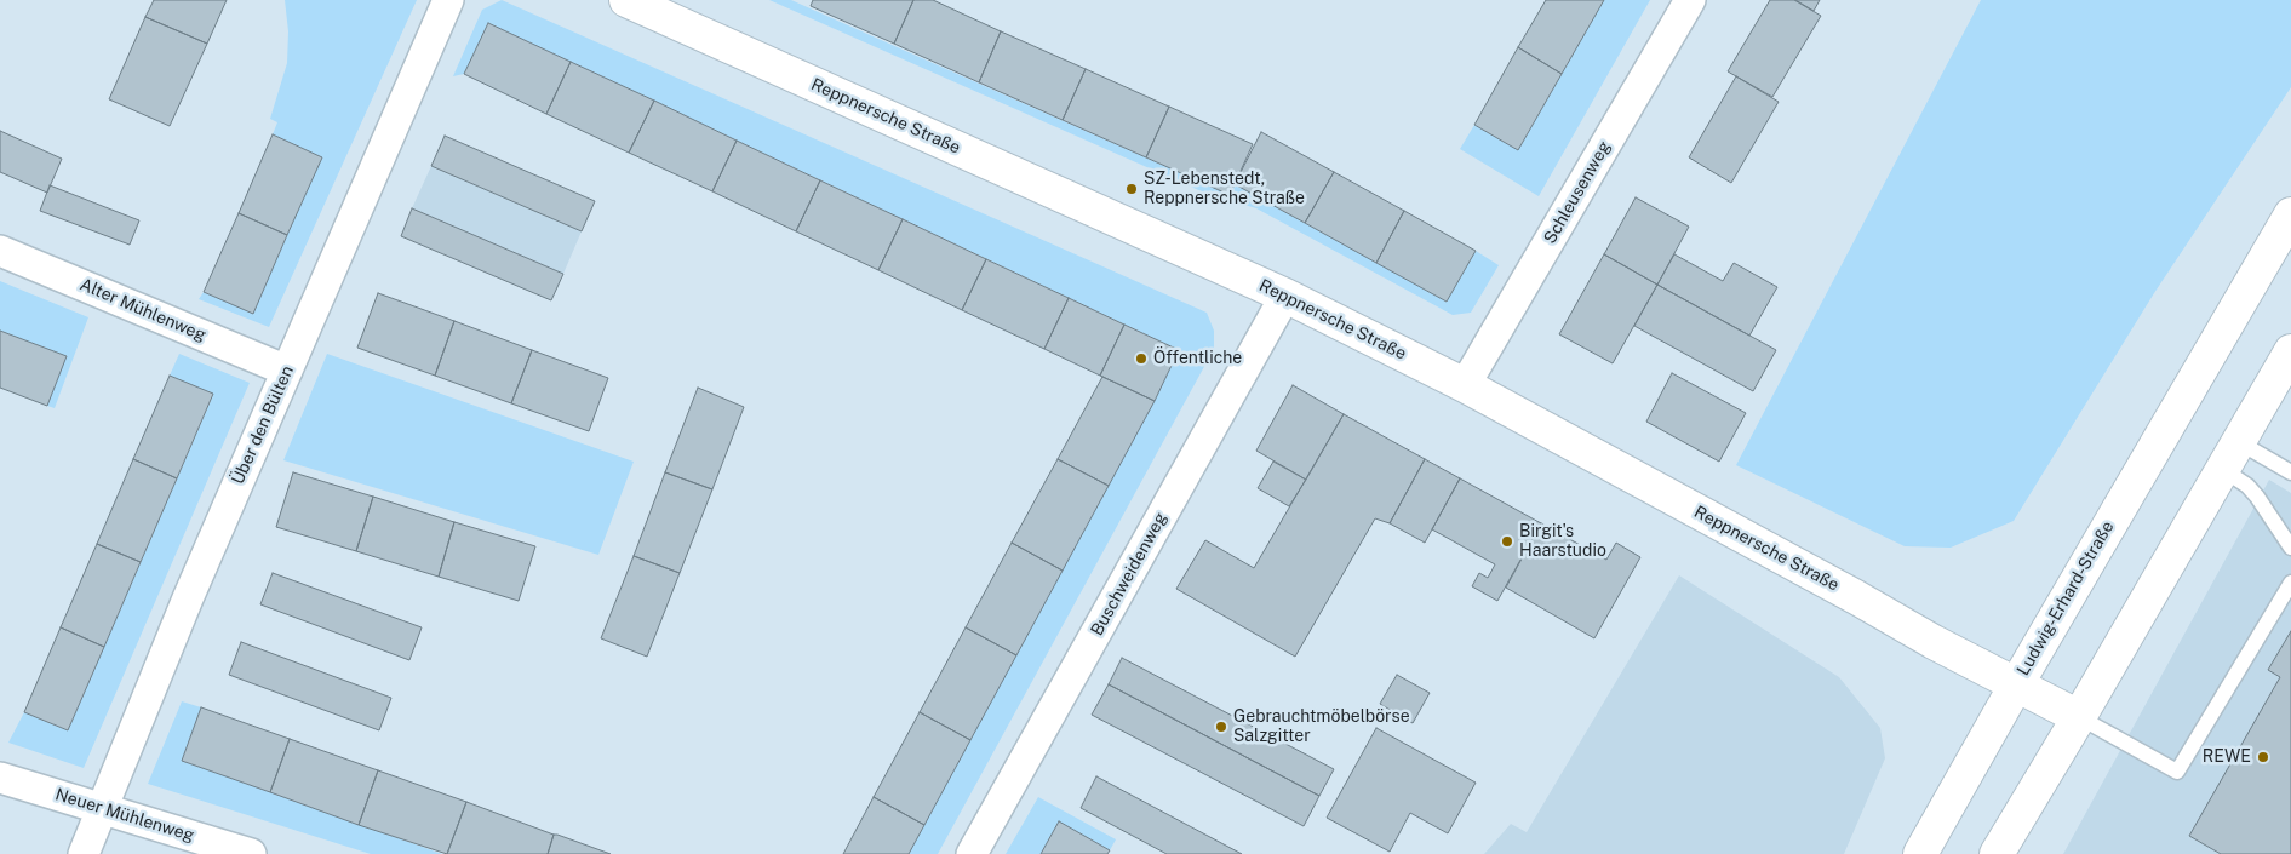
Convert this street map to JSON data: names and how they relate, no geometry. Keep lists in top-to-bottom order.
{
  "streets": {
    "street": [
      "Reppnersche Straße",
      "Schleusenweg",
      "Alter Mühlenweg",
      "Über den Bülten",
      "Buschweidenweg",
      "Ludwig-Erhard-Straße",
      "Neuer Mühlenweg"
    ]
  },
  "crossings": [
    ["Reppnersche Straße", "Schleusenweg"],
    ["Reppnersche Straße", "Buschweidenweg"],
    ["Reppnersche Straße", "Ludwig-Erhard-Straße"],
    ["Alter Mühlenweg", "Über den Bülten"],
    ["Über den Bülten", "Neuer Mühlenweg"]
  ],
  "places": [
    "SZ-Lebenstedt, Reppnersche Straße",
    "Öffentliche",
    "Birgit's Haarstudio",
    "Gebrauchtmöbelbörse Salzgitter",
    "REWE"
  ]
}
